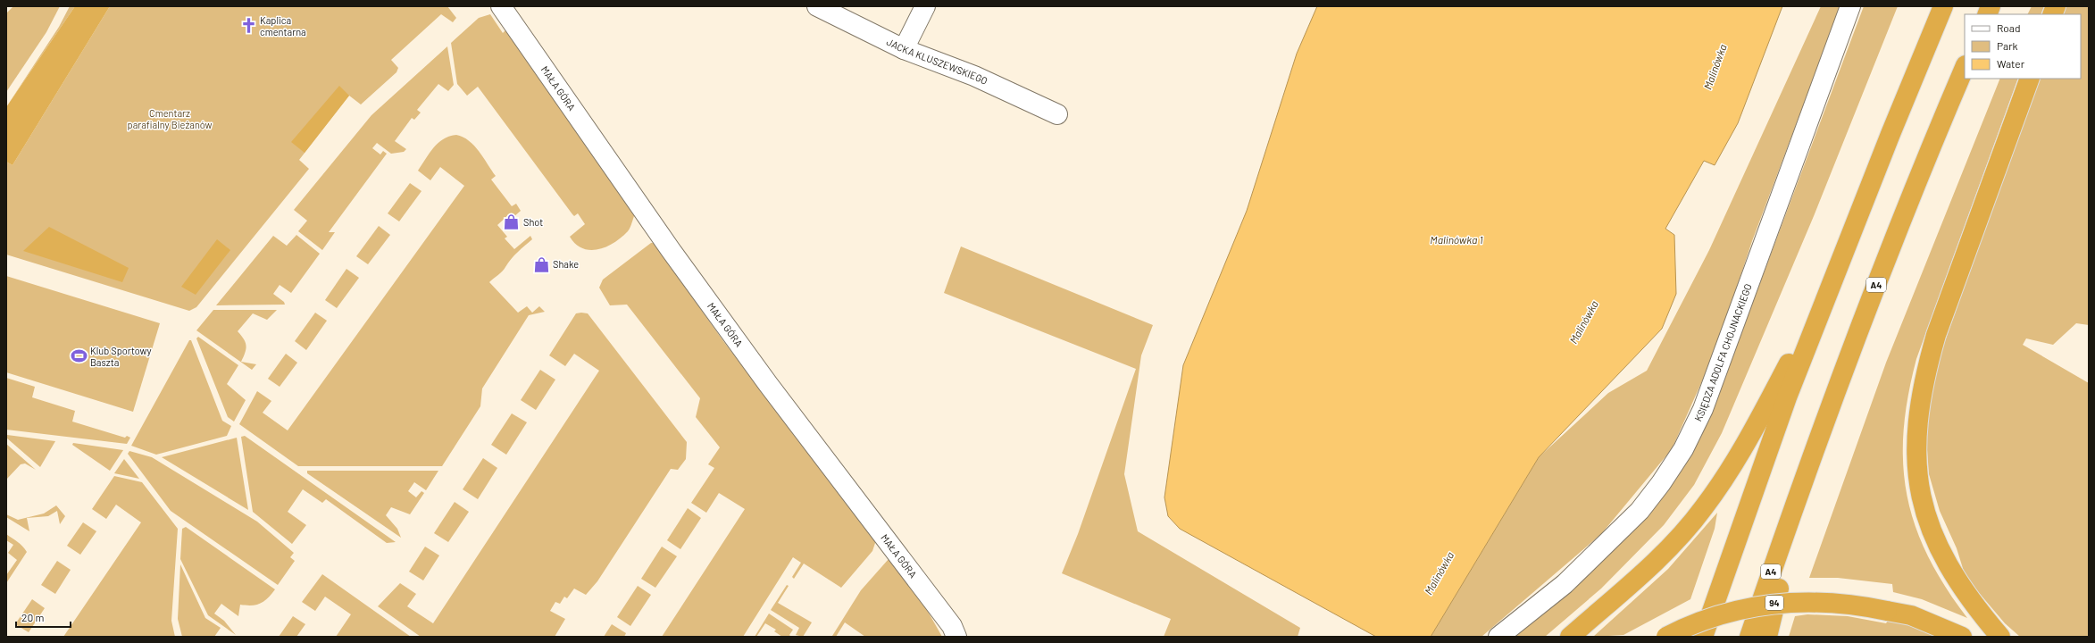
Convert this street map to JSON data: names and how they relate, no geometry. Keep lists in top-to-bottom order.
{
  "streets": {
    "highway": ["A4", "94"],
    "street": ["JACKA KLUSZEWSKIEGO", "MAŁA GÓRA", "KSIĘDZA ADOLFA CHOJNACKIEGO"]
  },
  "water": ["Malinówka", "Malinówka 1"],
  "parks": ["Cmentarz parafialny Bieżanów"],
  "places": {
    "church": ["Kaplica cmentarna"],
    "shop": ["Shot", "Shake"],
    "sports": ["Klub Sportowy Baszta"]
  },
  "legend": ["Road", "Park", "Water"],
  "scale_bar": "20 m"
}
